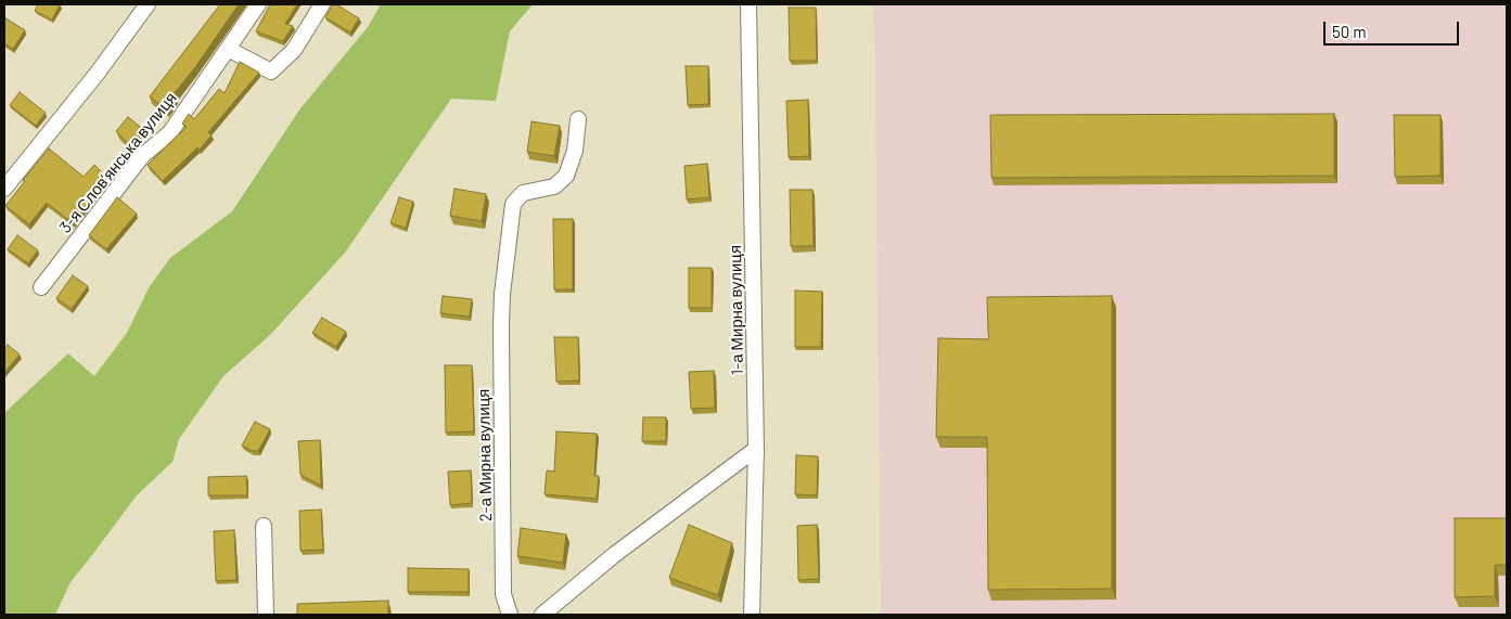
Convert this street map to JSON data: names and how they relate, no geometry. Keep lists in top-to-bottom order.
{
  "streets": {
    "street": ["3-я Слов’янська вулиця", "1-а Мирна вулиця", "2-а Мирна вулиця"]
  },
  "scale_bar": "50 m"
}
